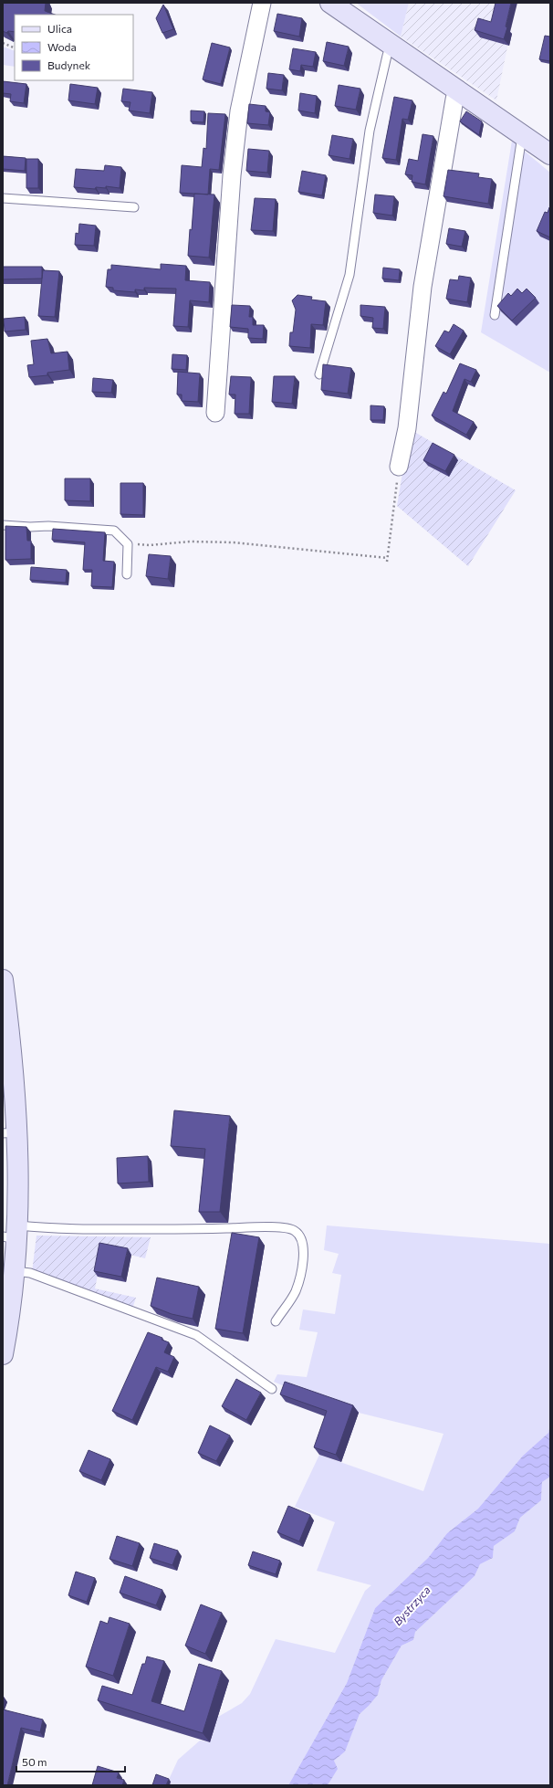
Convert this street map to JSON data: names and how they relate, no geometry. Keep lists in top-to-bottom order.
{
  "water": ["Bystrzyca"],
  "legend": ["Ulica", "Woda", "Budynek"],
  "scale_bar": "50 m"
}
